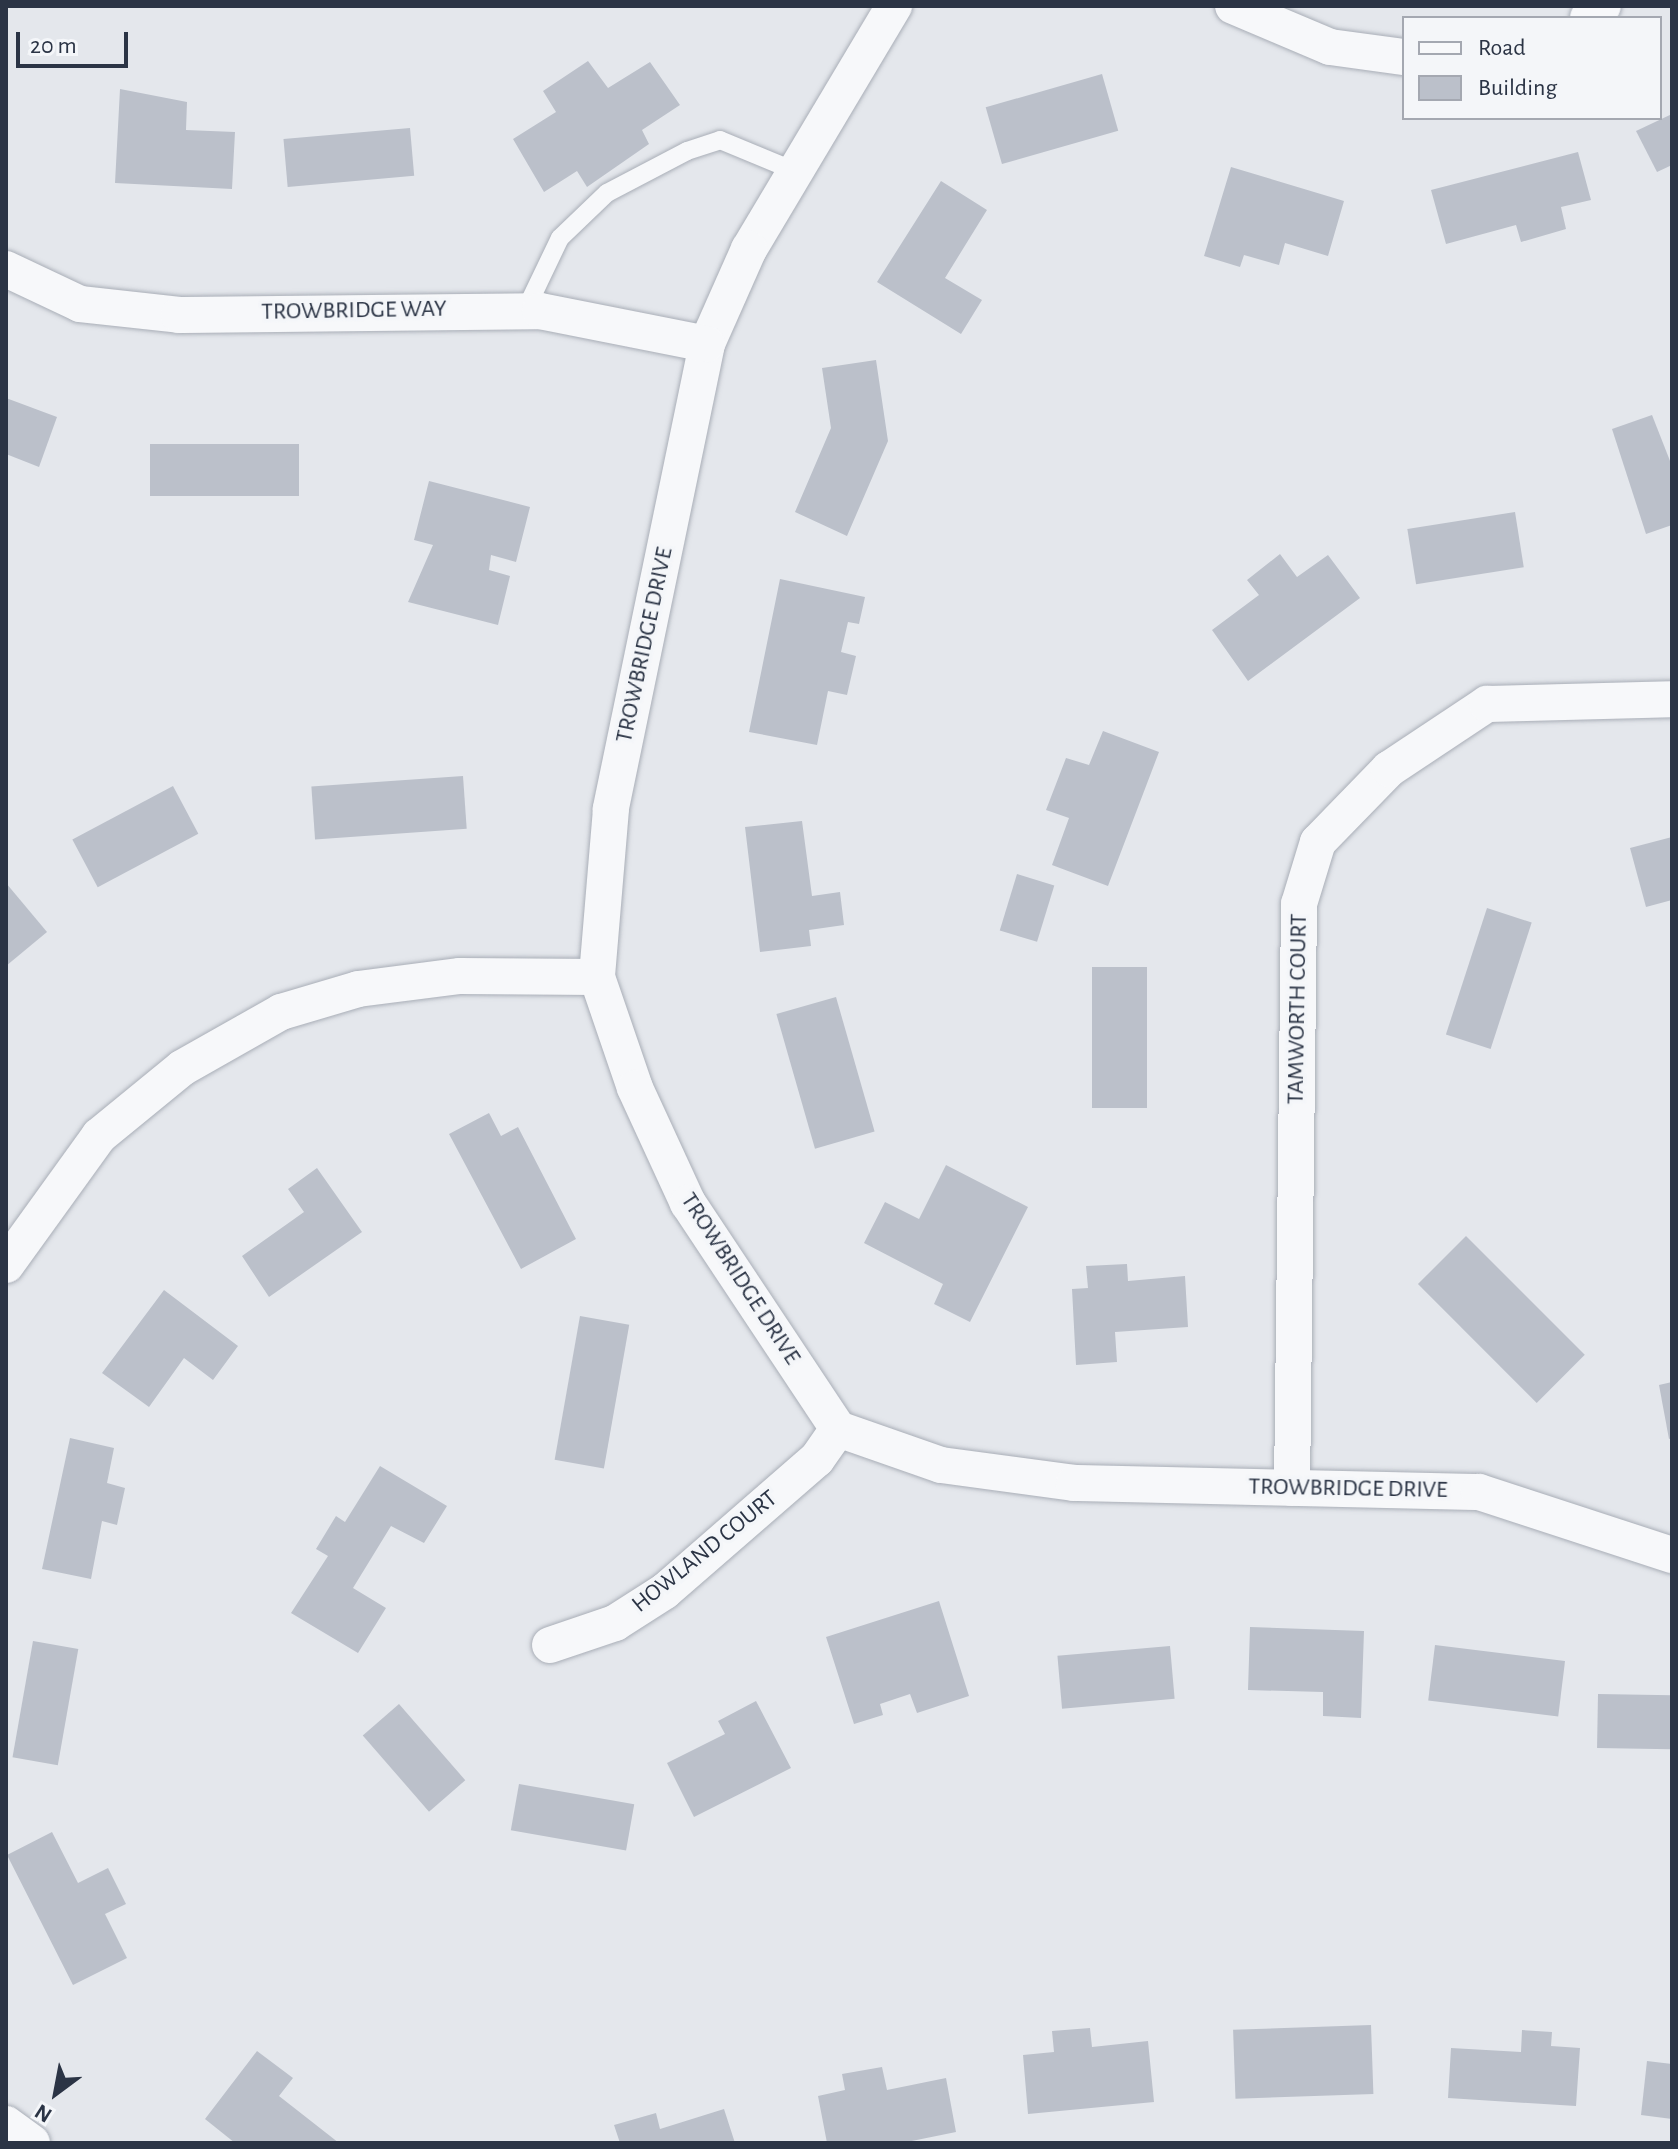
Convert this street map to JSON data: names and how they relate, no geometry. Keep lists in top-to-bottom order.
{
  "streets": {
    "street": [
      "TROWBRIDGE WAY",
      "TROWBRIDGE DRIVE",
      "TAMWORTH COURT",
      "HOWLAND COURT"
    ]
  },
  "crossings": [
    ["TROWBRIDGE WAY", "TROWBRIDGE DRIVE"],
    ["TROWBRIDGE DRIVE", "TAMWORTH COURT"],
    ["TROWBRIDGE DRIVE", "HOWLAND COURT"]
  ],
  "legend": ["Road", "Building"],
  "scale_bar": "20 m",
  "north": "bottom left"
}
